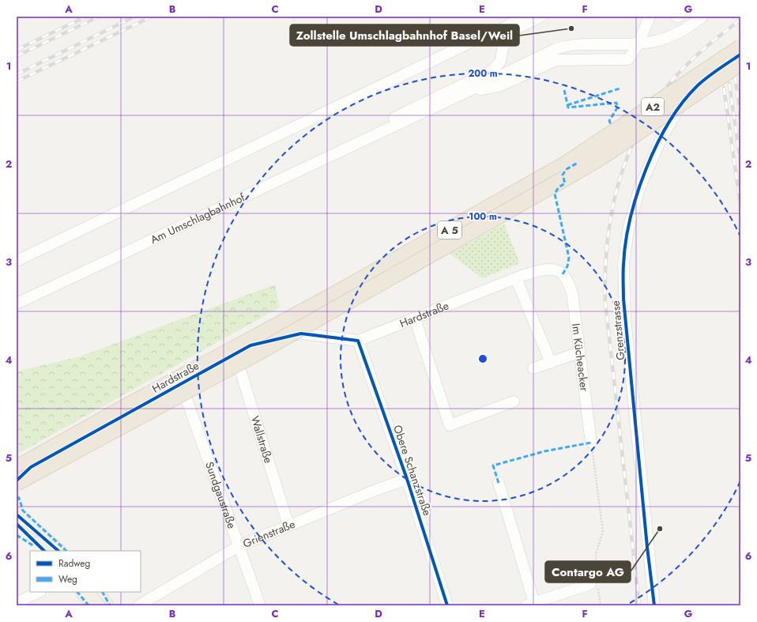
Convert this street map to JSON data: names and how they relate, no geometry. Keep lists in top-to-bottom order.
{
  "streets": {
    "highway": ["A2", "A 5"],
    "street": [
      "Am Umschlagbahnhof",
      "Hardstraße",
      "Grenzstrasse",
      "Im Kücheacker",
      "Wallstraße",
      "Obere Schanzstraße",
      "Sundgaustraße",
      "Grienstraße"
    ]
  },
  "crossings": [
    ["A2", "A 5"],
    ["Hardstraße", "Im Kücheacker"],
    ["Hardstraße", "Wallstraße"],
    ["Hardstraße", "Obere Schanzstraße"],
    ["Hardstraße", "Sundgaustraße"],
    ["Wallstraße", "Grienstraße"],
    ["Obere Schanzstraße", "Grienstraße"],
    ["Sundgaustraße", "Grienstraße"]
  ],
  "places": ["Zollstelle Umschlagbahnhof Basel/Weil", "Contargo AG"],
  "legend": ["Radweg", "Weg"],
  "grid": {
    "columns": [
      "A",
      "B",
      "C",
      "D",
      "E",
      "F",
      "G"
    ],
    "rows": [
      "1",
      "2",
      "3",
      "4",
      "5",
      "6"
    ]
  },
  "rings": ["200 m", "100 m"]
}
